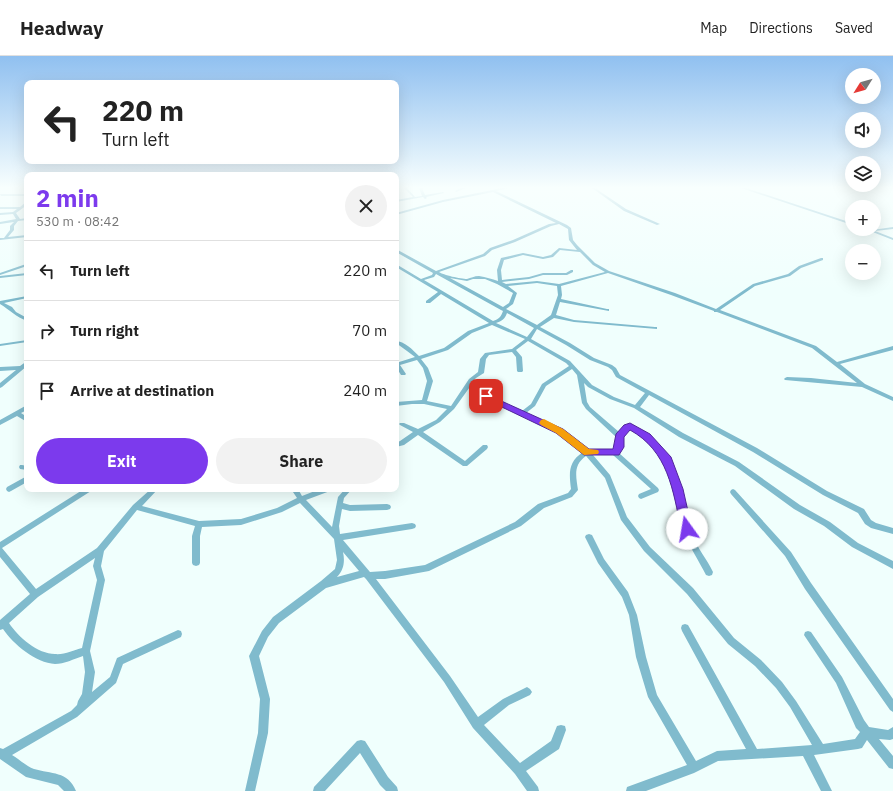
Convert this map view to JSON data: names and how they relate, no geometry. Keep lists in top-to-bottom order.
{
  "north": "bottom left",
  "page": {
    "header": "Headway",
    "nav": ["Map", "Directions", "Saved"],
    "map_buttons": ["+", "−"],
    "turn": ["220 m", "Turn left"],
    "heading": ["2 min", "530 m · 08:42"],
    "list": [
      {
        "name": "Turn left",
        "value": "220 m"
      },
      {
        "name": "Turn right",
        "value": "70 m"
      },
      {
        "name": "Arrive at destination",
        "value": "240 m"
      }
    ],
    "buttons": ["Exit", "Share"]
  }
}
